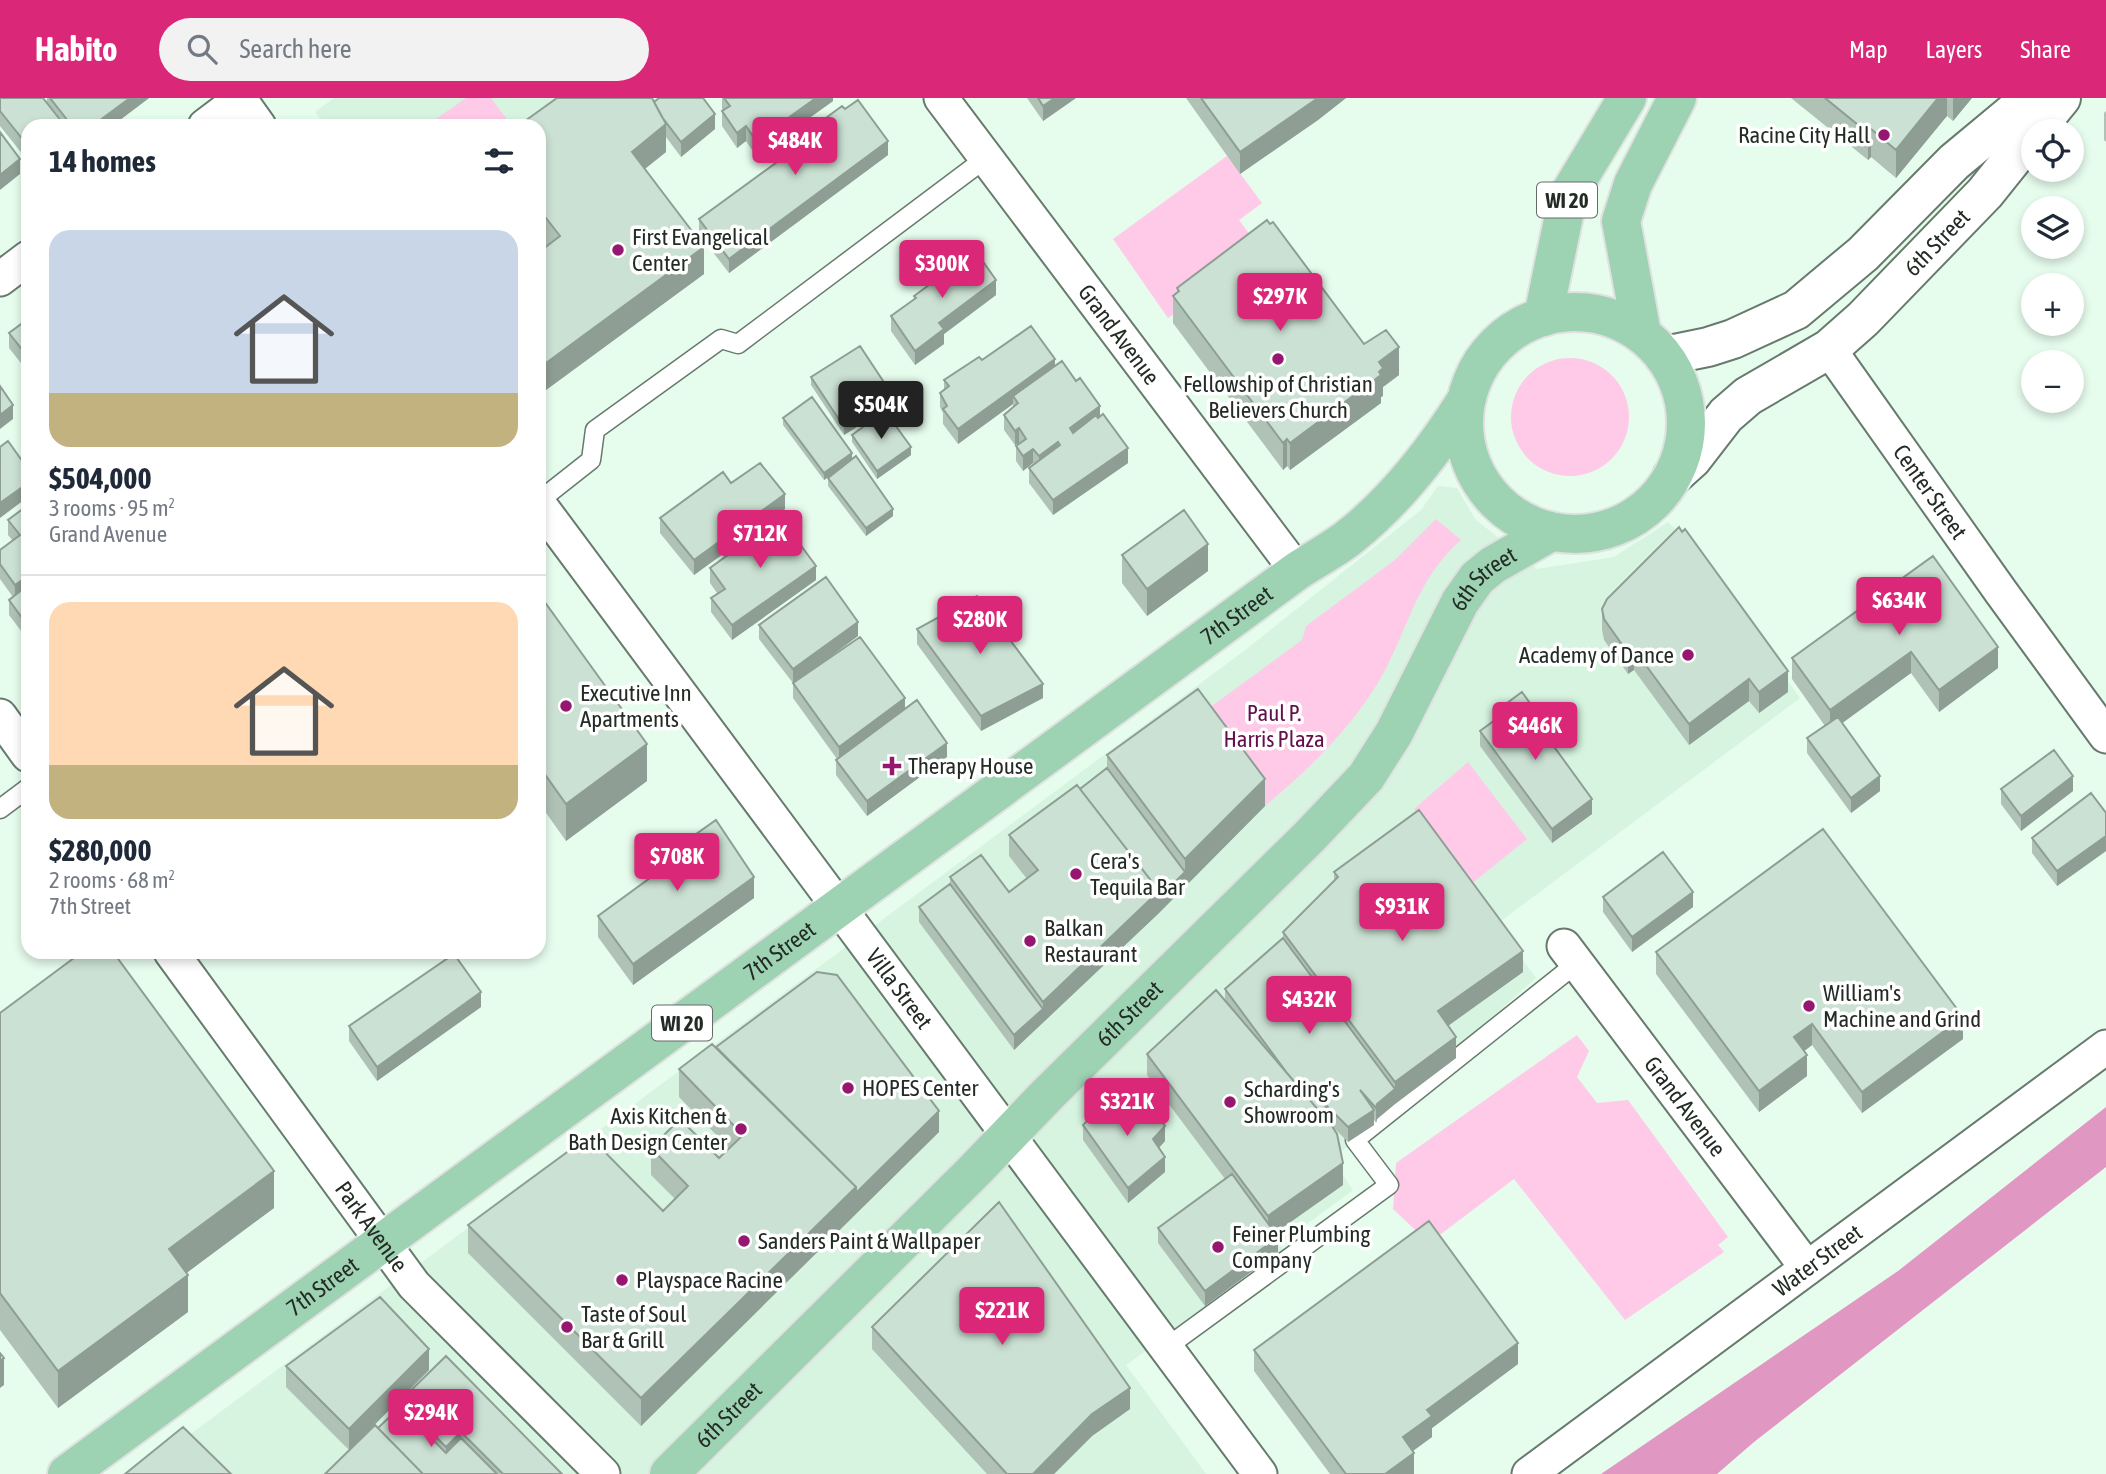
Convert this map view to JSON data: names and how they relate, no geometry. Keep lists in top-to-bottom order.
{
  "streets": {
    "main road": ["WI 20", "6th Street", "7th Street"],
    "street": [
      "Grand Avenue",
      "Center Street",
      "Villa Street",
      "Park Avenue",
      "Water Street"
    ]
  },
  "crossings": [
    ["WI 20", "6th Street"],
    ["WI 20", "7th Street"],
    ["6th Street", "Center Street"],
    ["6th Street", "7th Street"],
    ["6th Street", "Villa Street"],
    ["Grand Avenue", "7th Street"],
    ["Grand Avenue", "Water Street"],
    ["7th Street", "Villa Street"],
    ["7th Street", "Park Avenue"]
  ],
  "parks": ["Paul P. Harris Plaza"],
  "places": {
    "other": [
      "Racine City Hall",
      "First Evangelical Center",
      "Fellowship of Christian Believers Church",
      "Academy of Dance",
      "Executive Inn Apartments",
      "Cera's Tequila Bar",
      "Balkan Restaurant",
      "William's Machine and Grind",
      "HOPES Center",
      "Scharding's Showroom",
      "Axis Kitchen & Bath Design Center",
      "Sanders Paint & Wallpaper",
      "Feiner Plumbing Company",
      "Playspace Racine",
      "Taste of Soul Bar & Grill"
    ],
    "health": ["Therapy House"]
  },
  "page": {
    "header": "Habito",
    "search": "Search here",
    "nav": ["Map", "Layers", "Share"],
    "price": [
      "$484K",
      "$300K",
      "$297K",
      "$504K",
      "$712K",
      "$634K",
      "$280K",
      "$446K",
      "$708K",
      "$931K",
      "$432K",
      "$321K",
      "$221K",
      "$294K"
    ],
    "map_buttons": ["+", "−"],
    "heading": "14 homes",
    "list": [
      {
        "name": "$504,000",
        "note": "3 rooms · 95 m² · Grand Avenue"
      },
      {
        "name": "$280,000",
        "note": "2 rooms · 68 m² · 7th Street"
      }
    ]
  }
}
